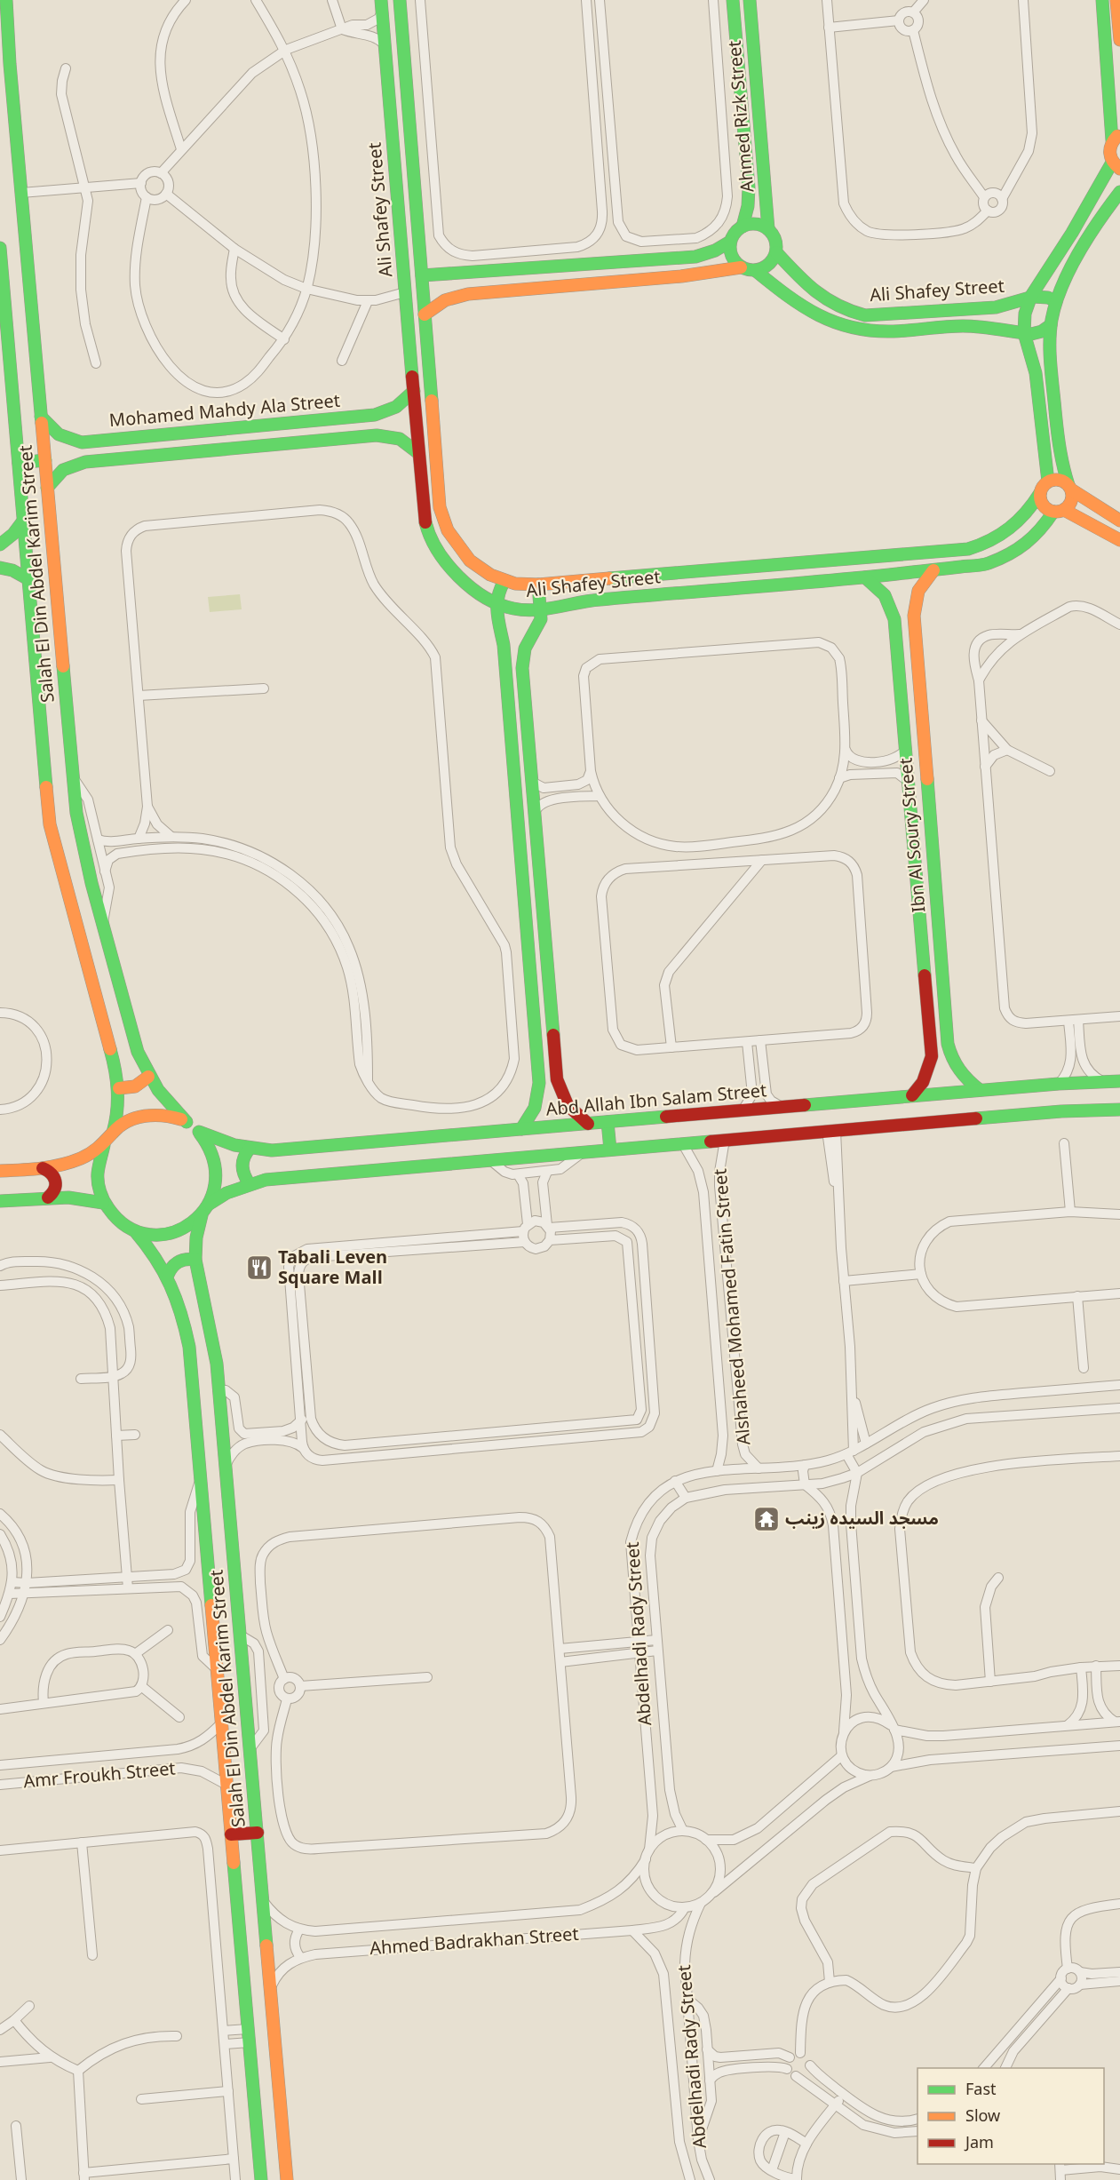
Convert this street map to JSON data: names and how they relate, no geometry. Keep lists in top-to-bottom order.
{
  "streets": {
    "street": [
      "Ahmed Rizk Street",
      "Ali Shafey Street",
      "Mohamed Mahdy Ala Street",
      "Salah El Din Abdel Karim Street",
      "Ibn Al Soury Street",
      "Abd Allah Ibn Salam Street",
      "Alshaheed Mohamed Fatin Street",
      "Abdelhadi Rady Street",
      "Amr Froukh Street",
      "Ahmed Badrakhan Street"
    ]
  },
  "crossings": [
    ["Ahmed Rizk Street", "Ali Shafey Street"],
    ["Ali Shafey Street", "Mohamed Mahdy Ala Street"],
    ["Ali Shafey Street", "Ibn Al Soury Street"],
    ["Mohamed Mahdy Ala Street", "Salah El Din Abdel Karim Street"],
    ["Salah El Din Abdel Karim Street", "Abd Allah Ibn Salam Street"],
    ["Salah El Din Abdel Karim Street", "Amr Froukh Street"],
    ["Salah El Din Abdel Karim Street", "Ahmed Badrakhan Street"],
    ["Ibn Al Soury Street", "Abd Allah Ibn Salam Street"],
    ["Alshaheed Mohamed Fatin Street", "Abdelhadi Rady Street"],
    ["Abdelhadi Rady Street", "Ahmed Badrakhan Street"]
  ],
  "places": {
    "restaurant": ["Tabali Leven Square Mall"],
    "temple": ["مسجد السيده زينب"]
  },
  "legend": ["Fast", "Slow", "Jam"]
}
